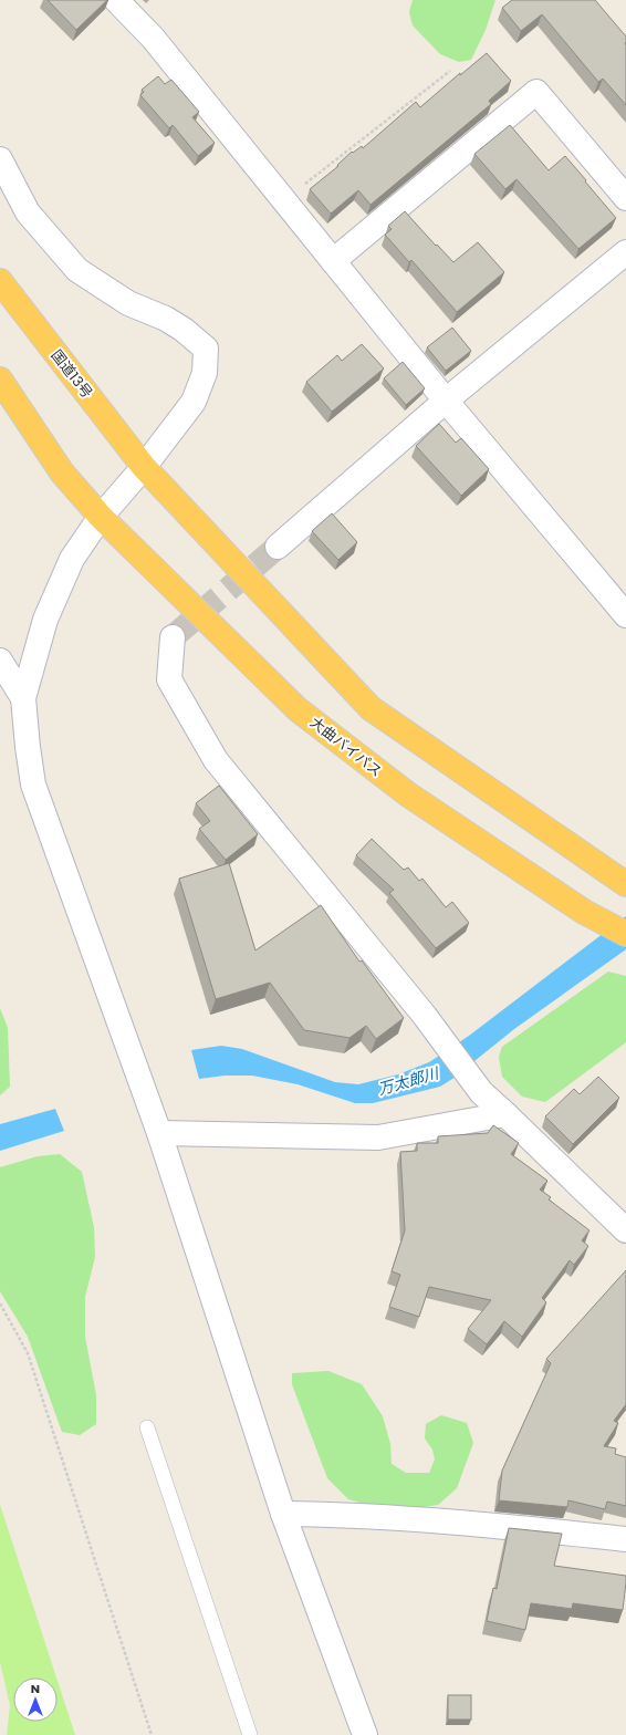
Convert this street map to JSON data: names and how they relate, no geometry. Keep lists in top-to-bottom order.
{
  "streets": {
    "highway": ["国道13号", "大曲バイパス"]
  },
  "water": ["万太郎川"],
  "north": "top"
}
